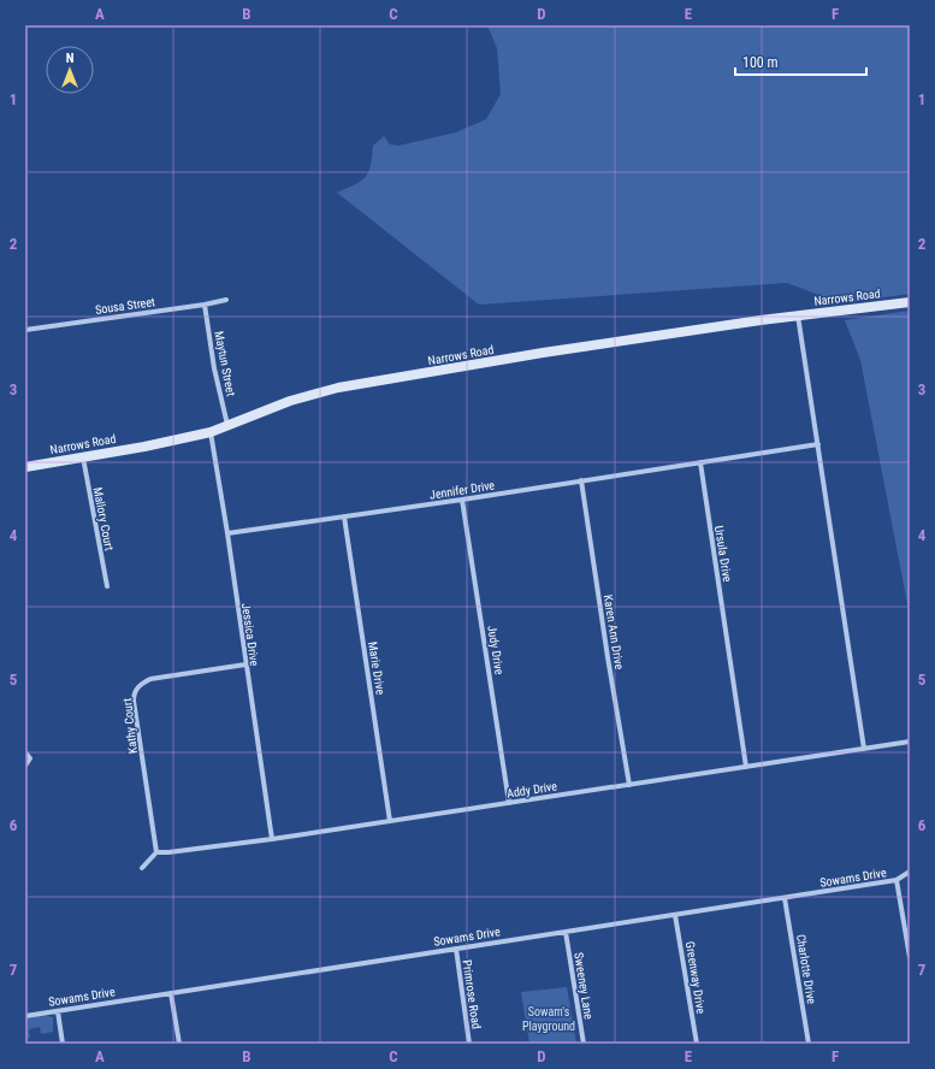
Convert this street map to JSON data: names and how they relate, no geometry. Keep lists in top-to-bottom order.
{
  "streets": {
    "street": [
      "Narrows Road",
      "Sousa Street",
      "Maytun Street",
      "Jennifer Drive",
      "Mallory Court",
      "Ursula Drive",
      "Karen Ann Drive",
      "Jessica Drive",
      "Judy Drive",
      "Marie Drive",
      "Kathy Court",
      "Addy Drive",
      "Sowams Drive",
      "Charlotte Drive",
      "Greenway Drive",
      "Sweeney Lane",
      "Primrose Road"
    ]
  },
  "crossings": [
    ["Narrows Road", "Maytun Street"],
    ["Narrows Road", "Mallory Court"],
    ["Narrows Road", "Jessica Drive"],
    ["Sousa Street", "Maytun Street"],
    ["Jennifer Drive", "Ursula Drive"],
    ["Jennifer Drive", "Karen Ann Drive"],
    ["Jennifer Drive", "Jessica Drive"],
    ["Jennifer Drive", "Judy Drive"],
    ["Jennifer Drive", "Marie Drive"],
    ["Ursula Drive", "Addy Drive"],
    ["Karen Ann Drive", "Addy Drive"],
    ["Jessica Drive", "Kathy Court"],
    ["Jessica Drive", "Addy Drive"],
    ["Judy Drive", "Addy Drive"],
    ["Marie Drive", "Addy Drive"],
    ["Kathy Court", "Addy Drive"],
    ["Sowams Drive", "Charlotte Drive"],
    ["Sowams Drive", "Greenway Drive"],
    ["Sowams Drive", "Sweeney Lane"],
    ["Sowams Drive", "Primrose Road"]
  ],
  "parks": ["Sowam's Playground"],
  "scale_bar": "100 m",
  "north": "top",
  "grid": {
    "columns": [
      "A",
      "B",
      "C",
      "D",
      "E",
      "F"
    ],
    "rows": [
      "1",
      "2",
      "3",
      "4",
      "5",
      "6",
      "7"
    ]
  }
}
